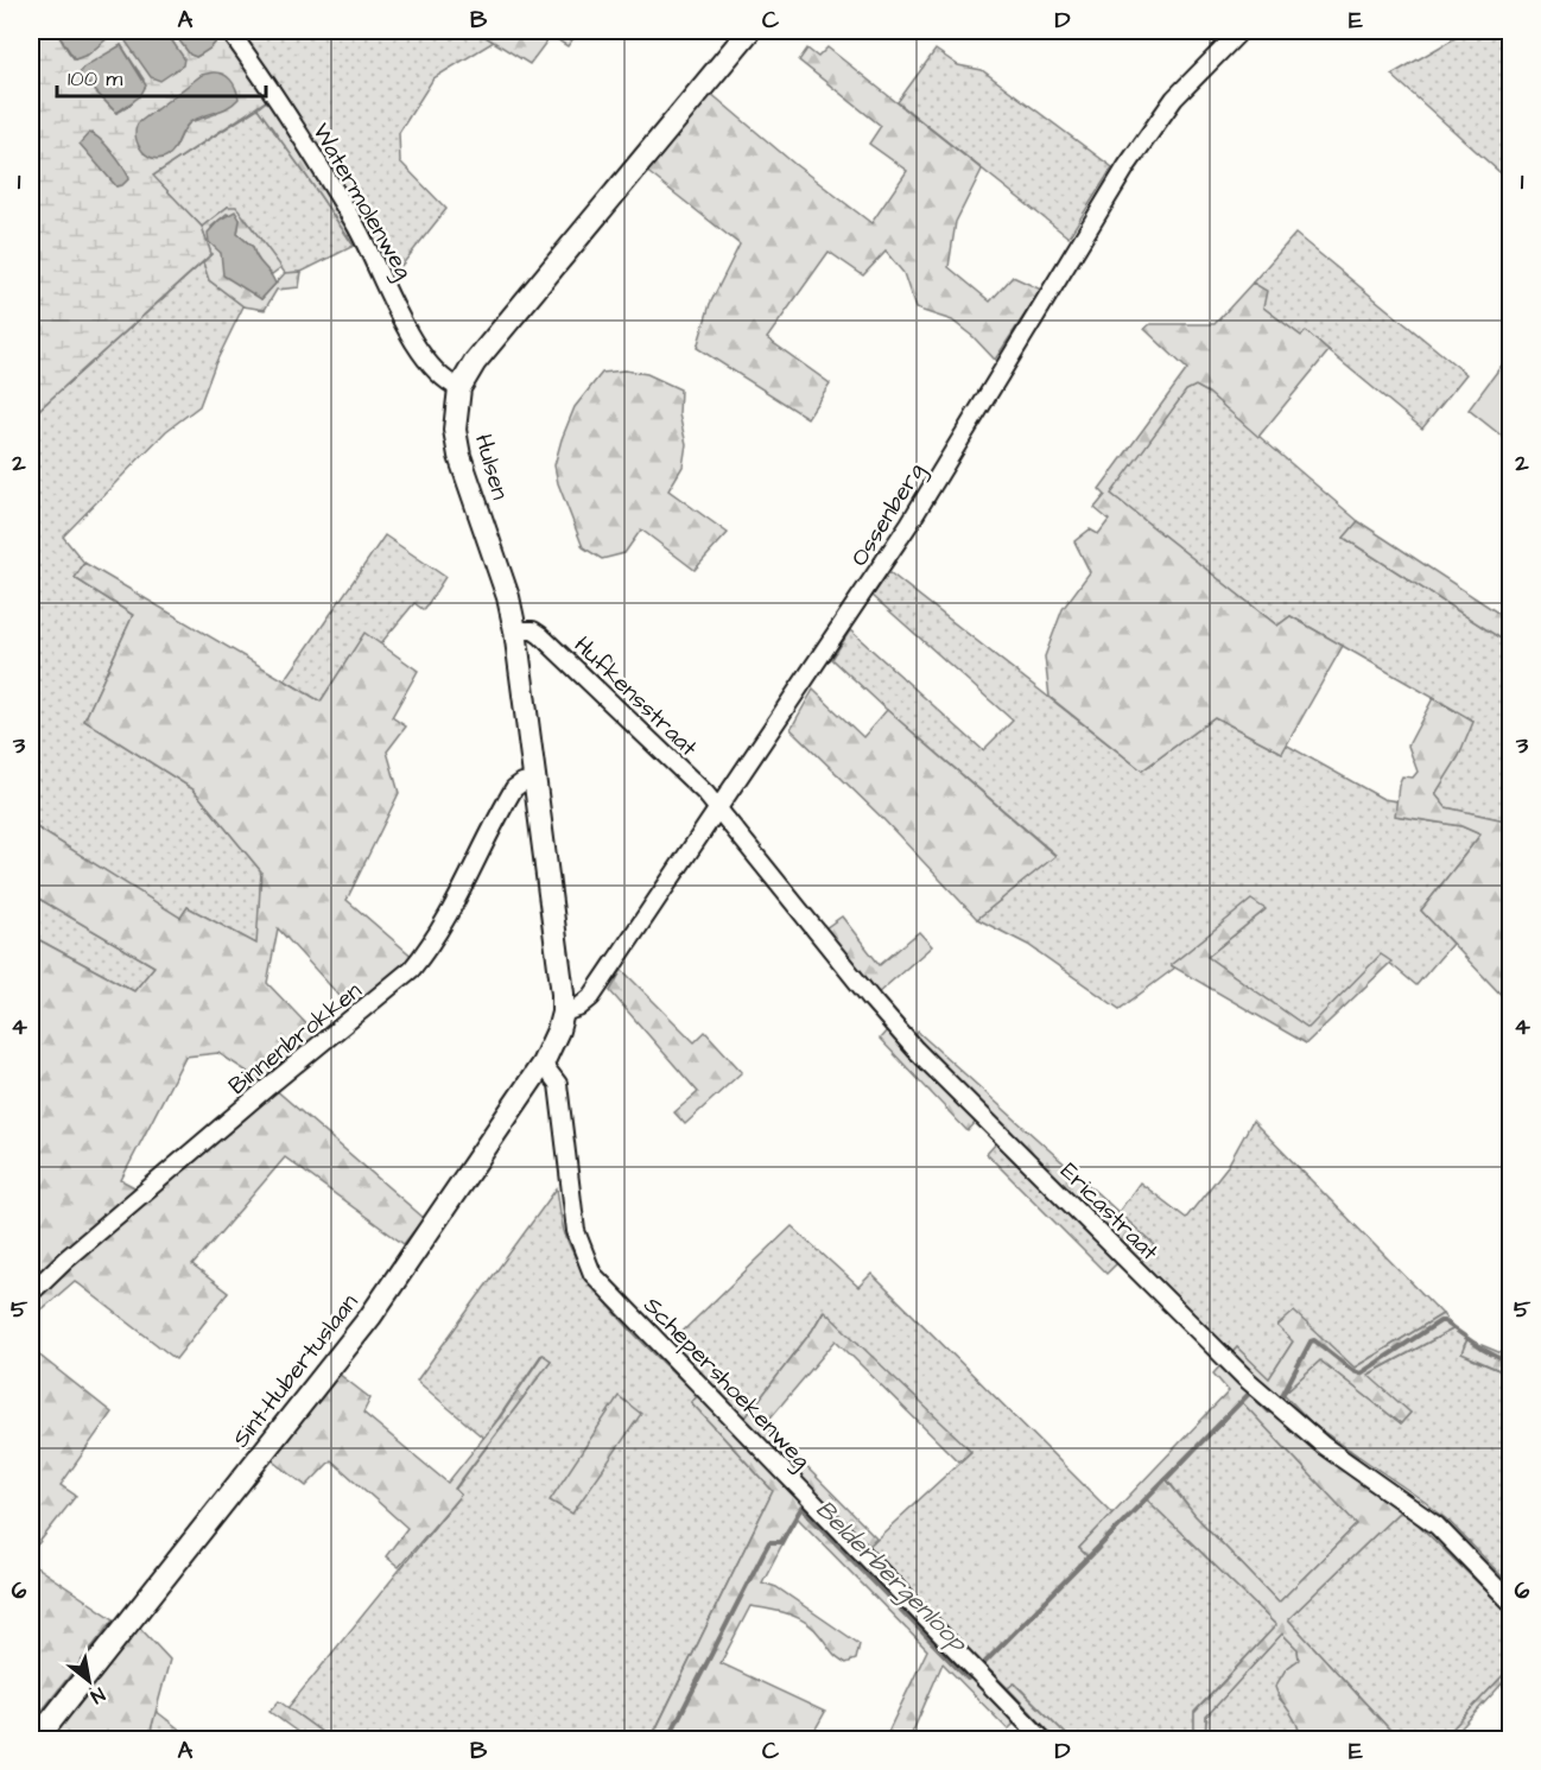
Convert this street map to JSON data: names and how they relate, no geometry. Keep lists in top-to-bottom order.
{
  "streets": {
    "street": [
      "Watermolenweg",
      "Hulsen",
      "Ossenberg",
      "Hufkensstraat",
      "Binnenbrokken",
      "Ericastraat",
      "Sint-Hubertuslaan",
      "Schepershoekenweg"
    ]
  },
  "crossings": [
    ["Watermolenweg", "Hulsen"],
    ["Hulsen", "Ossenberg"],
    ["Hulsen", "Hufkensstraat"],
    ["Hulsen", "Binnenbrokken"],
    ["Hulsen", "Sint-Hubertuslaan"],
    ["Ossenberg", "Hufkensstraat"],
    ["Ossenberg", "Ericastraat"],
    ["Ossenberg", "Sint-Hubertuslaan"],
    ["Hufkensstraat", "Ericastraat"],
    ["Sint-Hubertuslaan", "Schepershoekenweg"]
  ],
  "water": ["Belderbergenloop"],
  "scale_bar": "100 m",
  "north": "bottom right",
  "grid": {
    "columns": [
      "A",
      "B",
      "C",
      "D",
      "E"
    ],
    "rows": [
      "1",
      "2",
      "3",
      "4",
      "5",
      "6"
    ]
  }
}
